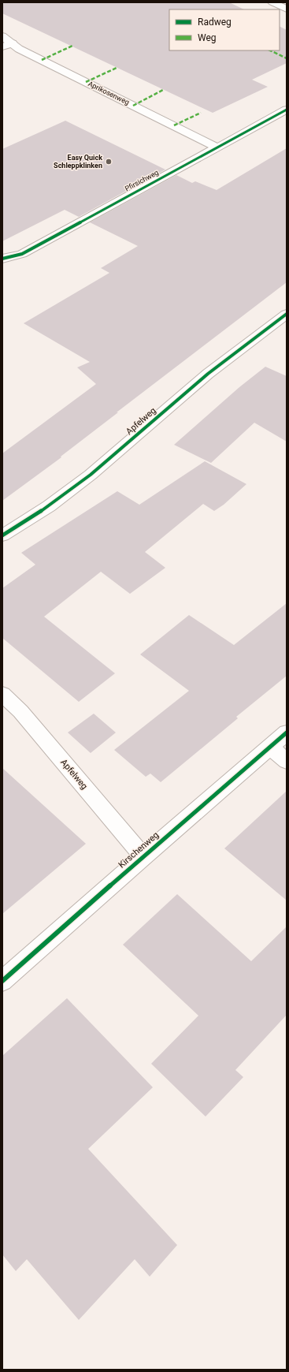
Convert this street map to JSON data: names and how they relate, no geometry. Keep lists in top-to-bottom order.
{
  "streets": {
    "street": [
      "Aprikosenweg",
      "Pfirsichweg",
      "Apfelweg",
      "Kirschenweg"
    ]
  },
  "crossings": [
    ["Aprikosenweg", "Pfirsichweg"],
    ["Apfelweg", "Kirschenweg"]
  ],
  "places": ["Easy Quick Schleppklinken"],
  "legend": ["Radweg", "Weg"]
}
